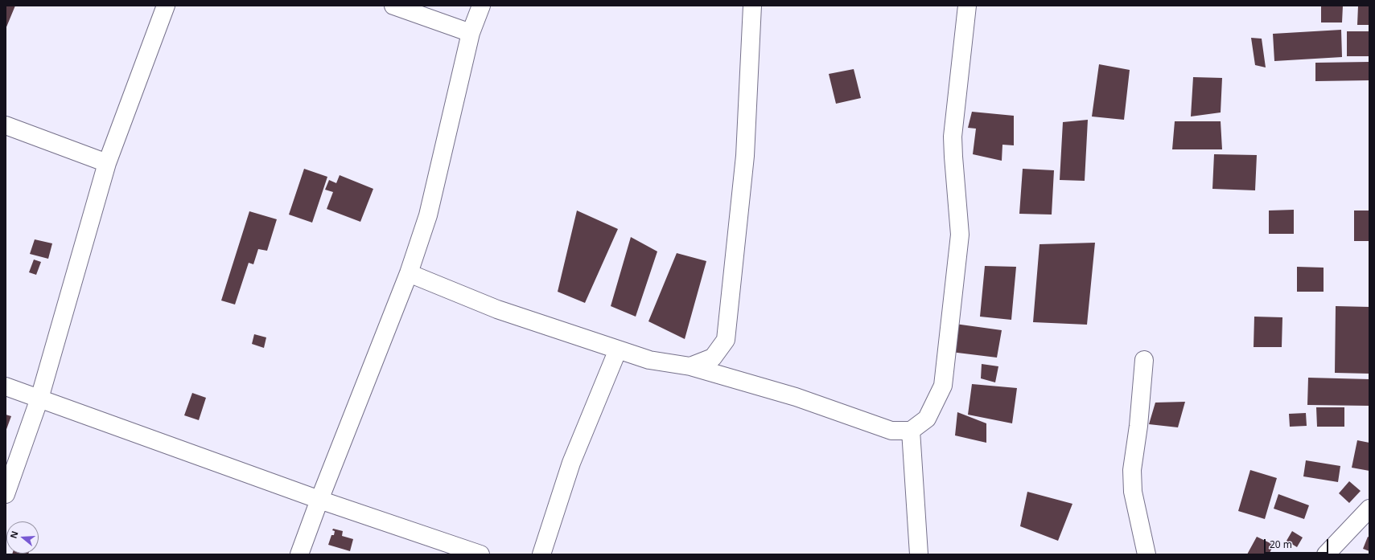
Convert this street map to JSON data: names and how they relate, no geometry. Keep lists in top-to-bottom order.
{
  "scale_bar": "20 m",
  "north": "left"
}
